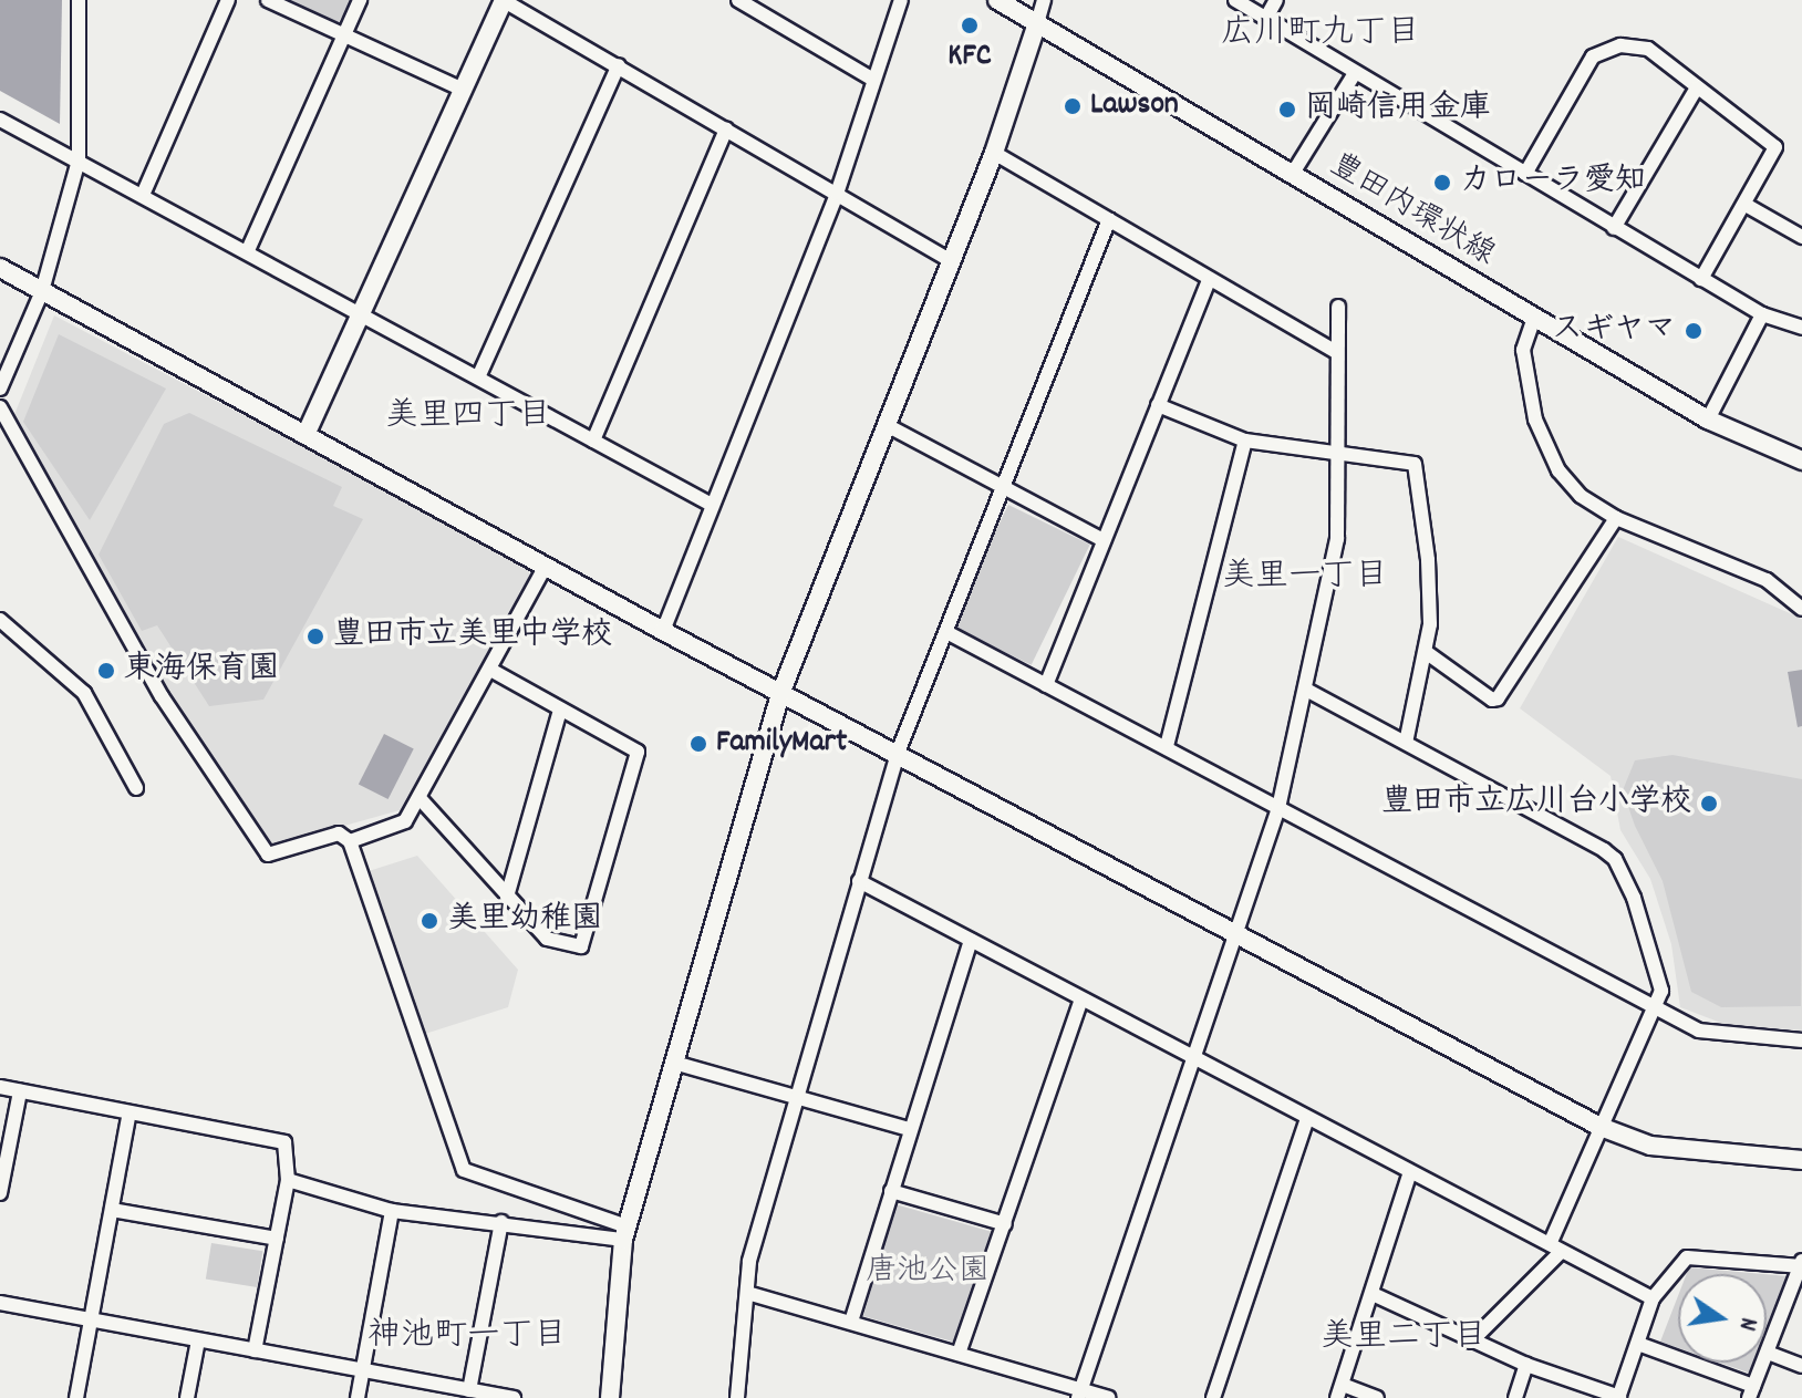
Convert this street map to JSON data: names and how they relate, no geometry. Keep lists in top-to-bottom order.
{
  "streets": {
    "street": ["豊田内環状線"]
  },
  "districts": [
    "広川町九丁目",
    "美里四丁目",
    "美里一丁目",
    "神池町一丁目",
    "美里二丁目"
  ],
  "parks": ["唐池公園"],
  "places": [
    "KFC",
    "Lawson",
    "岡崎信用金庫",
    "カローラ愛知",
    "スギヤマ",
    "豊田市立美里中学校",
    "東海保育園",
    "FamilyMart",
    "豊田市立広川台小学校",
    "美里幼稚園"
  ],
  "north": "right"
}
